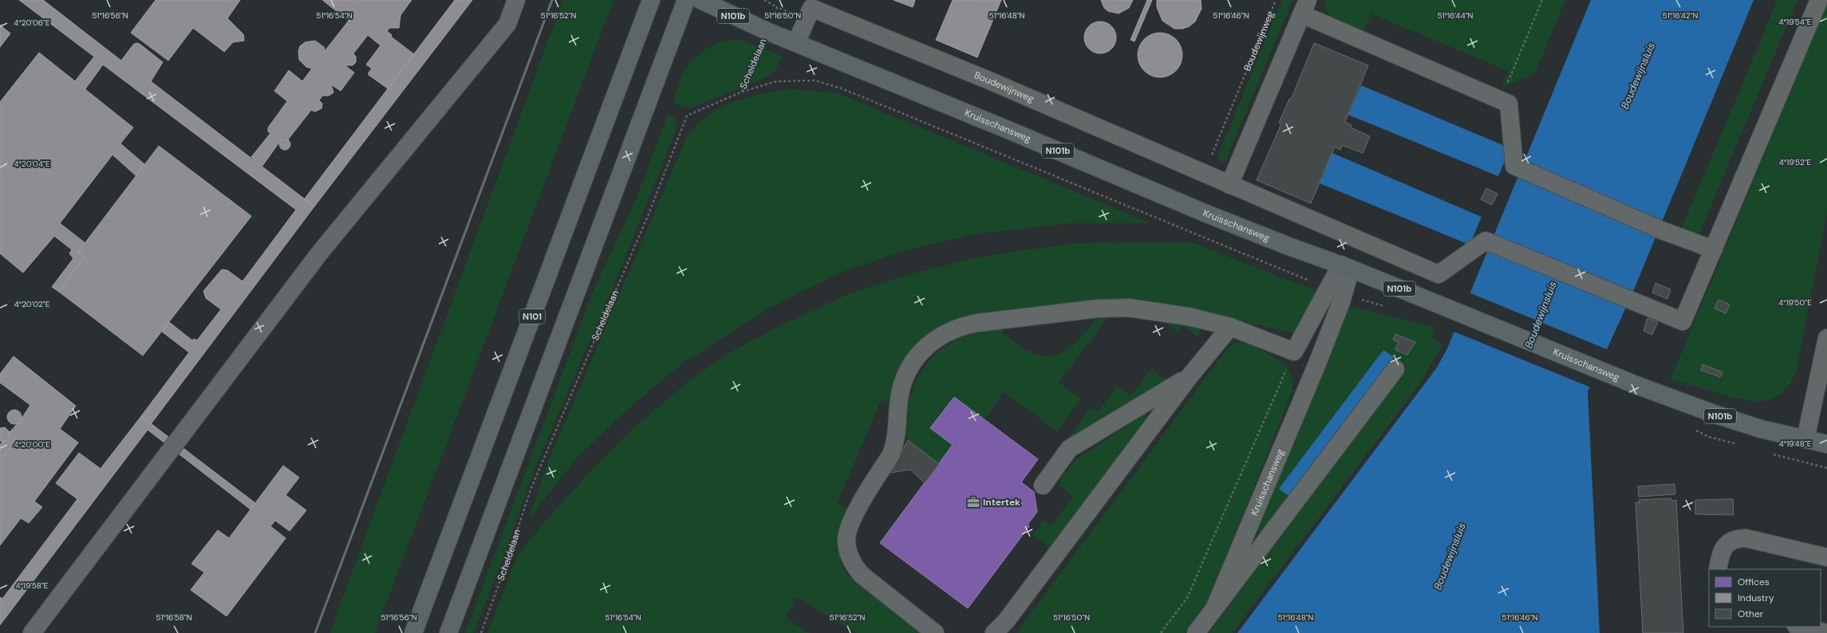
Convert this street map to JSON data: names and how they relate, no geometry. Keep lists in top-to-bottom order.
{
  "streets": {
    "main road": ["N101b", "Kruisschansweg", "N101"],
    "street": ["Boudewijnweg"],
    "path": ["Scheldelaan"]
  },
  "crossings": [
    ["Boudewijnweg", "Kruisschansweg"],
    ["Scheldelaan", "Kruisschansweg"]
  ],
  "water": ["Boudewijnsluis"],
  "places": {
    "office": ["Intertek"]
  },
  "legend": ["Offices", "Industry", "Other"],
  "coordinates": [
    "51°16'56\"N",
    "51°16'54\"N",
    "51°16'52\"N",
    "51°16'50\"N",
    "51°16'48\"N",
    "51°16'46\"N",
    "51°16'44\"N",
    "51°16'42\"N",
    "4°19'54\"E",
    "4°20'06\"E",
    "4°19'52\"E",
    "4°20'04\"E",
    "4°19'50\"E",
    "4°20'02\"E",
    "4°19'48\"E",
    "4°20'00\"E",
    "4°19'58\"E",
    "51°16'58\"N"
  ]
}
